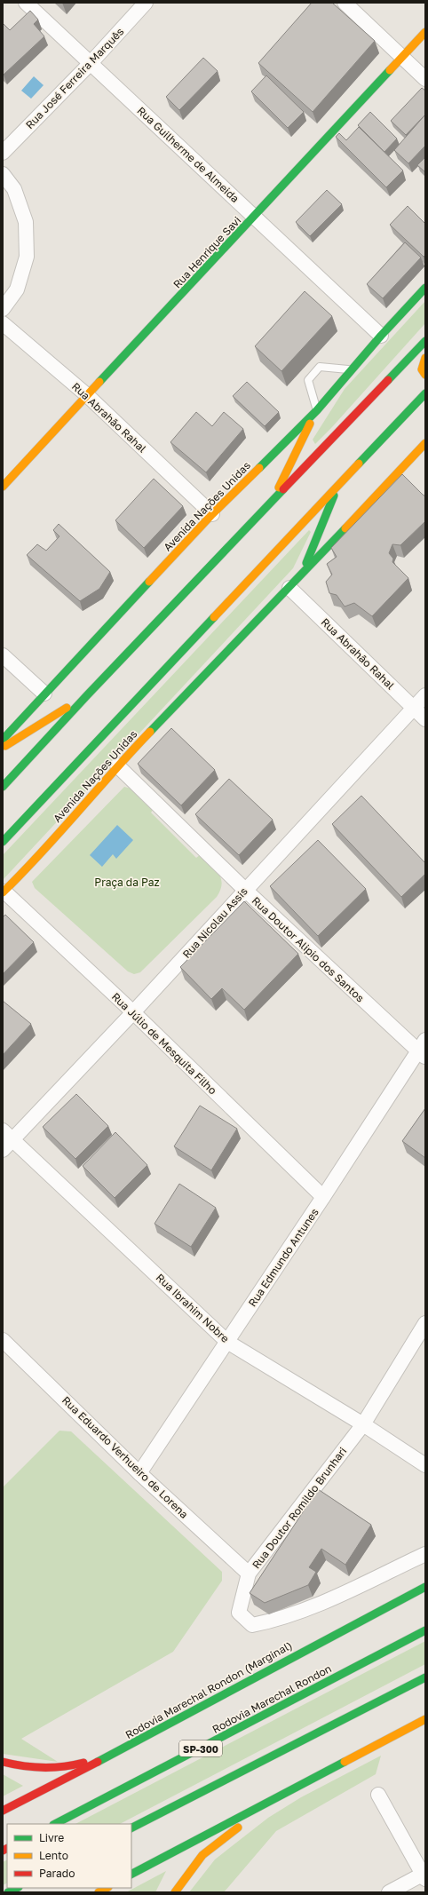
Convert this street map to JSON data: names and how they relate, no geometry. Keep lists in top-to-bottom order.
{
  "streets": {
    "main road": [
      "Rua Henrique Savi",
      "Avenida Nações Unidas",
      "Rodovia Marechal Rondon (Marginal)",
      "Rodovia Marechal Rondon",
      "SP-300"
    ],
    "street": [
      "Rua José Ferreira Marquês",
      "Rua Guilherme de Almeida",
      "Rua Abrahão Rahal",
      "Rua Nicolau Assis",
      "Rua Doutor Alipio dos Santos",
      "Rua Júlio de Mesquita Filho",
      "Rua Edmundo Antunes",
      "Rua Ibrahim Nobre",
      "Rua Eduardo Verhueiro de Lorena",
      "Rua Doutor Romildo Brunhari"
    ]
  },
  "crossings": [
    ["Rua José Ferreira Marquês", "Rua Guilherme de Almeida"],
    ["Rua Guilherme de Almeida", "Rua Henrique Savi"],
    ["Rua Guilherme de Almeida", "Avenida Nações Unidas"],
    ["Rua Henrique Savi", "Rua Abrahão Rahal"],
    ["Rua Abrahão Rahal", "Avenida Nações Unidas"],
    ["Rua Abrahão Rahal", "Rua Nicolau Assis"],
    ["Avenida Nações Unidas", "Rua Doutor Alipio dos Santos"],
    ["Avenida Nações Unidas", "Rua Júlio de Mesquita Filho"],
    ["Rua Nicolau Assis", "Rua Doutor Alipio dos Santos"],
    ["Rua Nicolau Assis", "Rua Júlio de Mesquita Filho"],
    ["Rua Nicolau Assis", "Rua Ibrahim Nobre"],
    ["Rua Doutor Alipio dos Santos", "Rua Edmundo Antunes"],
    ["Rua Júlio de Mesquita Filho", "Rua Edmundo Antunes"],
    ["Rua Edmundo Antunes", "Rua Ibrahim Nobre"],
    ["Rua Edmundo Antunes", "Rua Eduardo Verhueiro de Lorena"],
    ["Rua Ibrahim Nobre", "Rua Doutor Romildo Brunhari"],
    ["Rua Eduardo Verhueiro de Lorena", "Rua Doutor Romildo Brunhari"]
  ],
  "parks": ["Praça da Paz"],
  "legend": ["Livre", "Lento", "Parado"]
}
